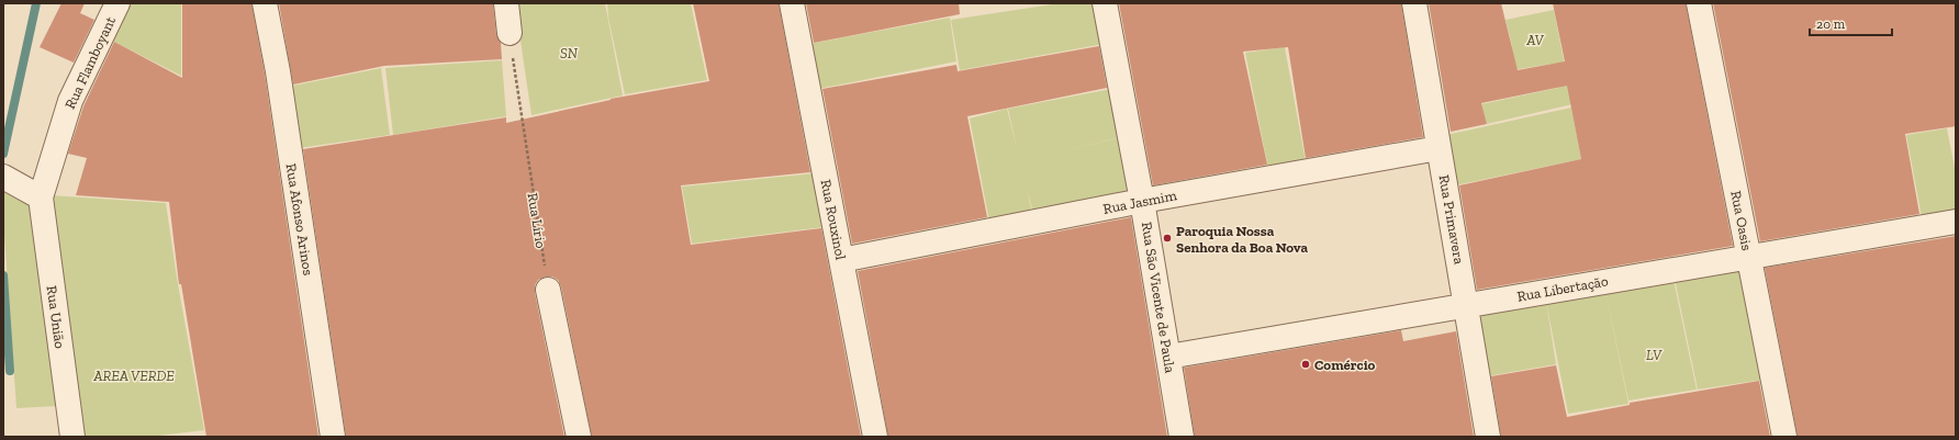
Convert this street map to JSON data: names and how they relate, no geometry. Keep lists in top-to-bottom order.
{
  "streets": {
    "street": [
      "Rua Flamboyant",
      "Rua Jasmim",
      "Rua Afonso Arinos",
      "Rua Rouxinol",
      "Rua Primavera",
      "Rua Oasis",
      "Rua Libertação",
      "Rua São Vicente de Paula",
      "Rua União"
    ],
    "path": ["Rua Lírio"]
  },
  "crossings": [
    ["Rua Flamboyant", "Rua União"],
    ["Rua Jasmim", "Rua Rouxinol"],
    ["Rua Jasmim", "Rua Primavera"],
    ["Rua Jasmim", "Rua São Vicente de Paula"],
    ["Rua Primavera", "Rua Libertação"],
    ["Rua Oasis", "Rua Libertação"],
    ["Rua Libertação", "Rua São Vicente de Paula"]
  ],
  "parks": [
    "AV",
    "SN",
    "LV",
    "AREA VERDE"
  ],
  "places": ["Paroquia Nossa Senhora da Boa Nova", "Comércio"],
  "scale_bar": "20 m"
}
